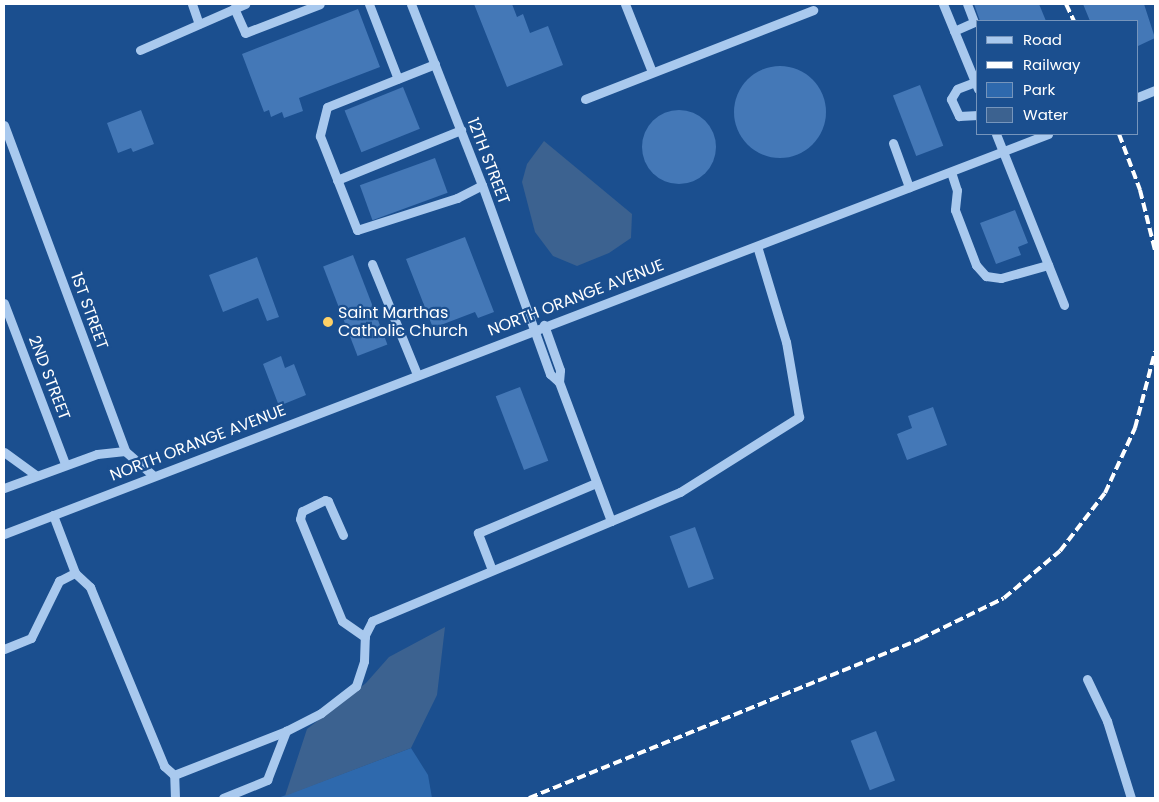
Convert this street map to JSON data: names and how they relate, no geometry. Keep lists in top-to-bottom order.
{
  "streets": {
    "street": [
      "12TH STREET",
      "NORTH ORANGE AVENUE",
      "1ST STREET",
      "2ND STREET"
    ]
  },
  "crossings": [
    ["12TH STREET", "NORTH ORANGE AVENUE"]
  ],
  "places": ["Saint Marthas Catholic Church"],
  "legend": [
    "Road",
    "Railway",
    "Park",
    "Water"
  ]
}
